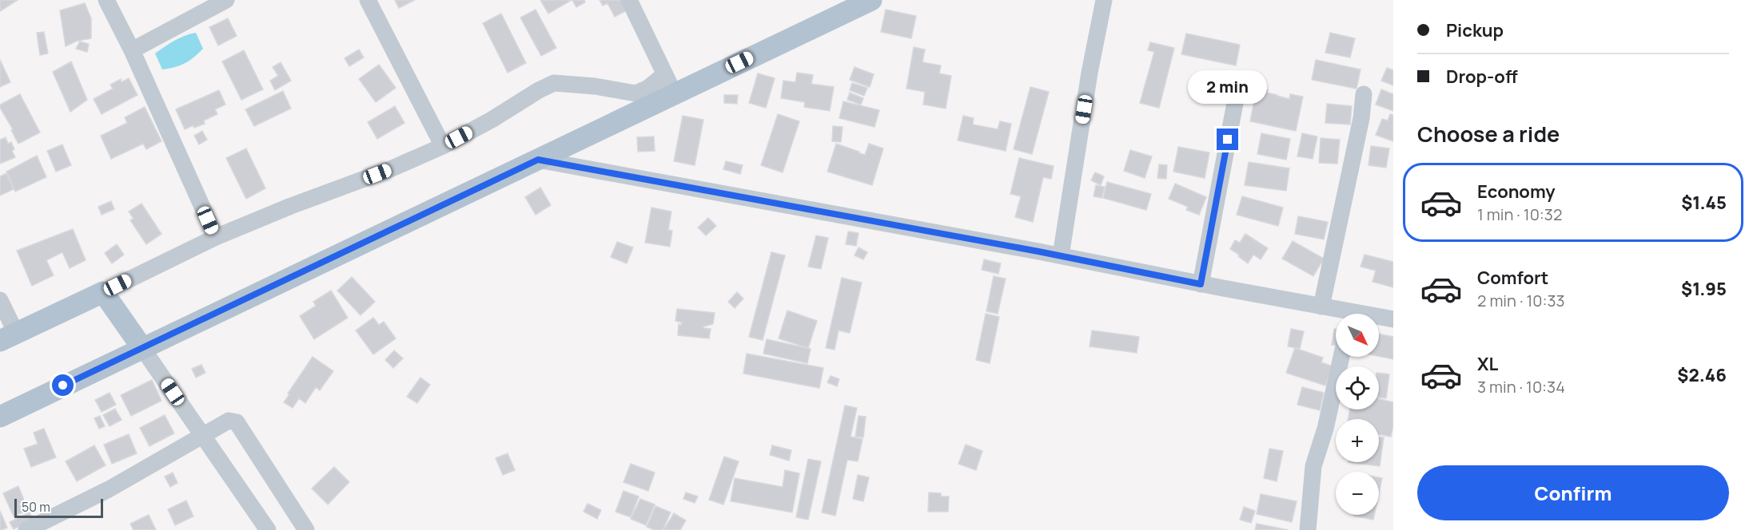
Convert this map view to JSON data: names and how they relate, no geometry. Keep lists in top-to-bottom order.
{
  "scale_bar": "50 m",
  "north": "bottom right",
  "page": {
    "banner": ["Pickup", "Drop-off"],
    "bubble": "2 min",
    "heading": "Choose a ride",
    "list": [
      {
        "name": "Economy",
        "note": "1 min · 10:32",
        "value": "$1.45"
      },
      {
        "name": "Comfort",
        "note": "2 min · 10:33",
        "value": "$1.95"
      },
      {
        "name": "XL",
        "note": "3 min · 10:34",
        "value": "$2.46"
      }
    ],
    "map_buttons": ["+", "−"],
    "buttons": "Confirm",
    "scale": "50 m"
  }
}
